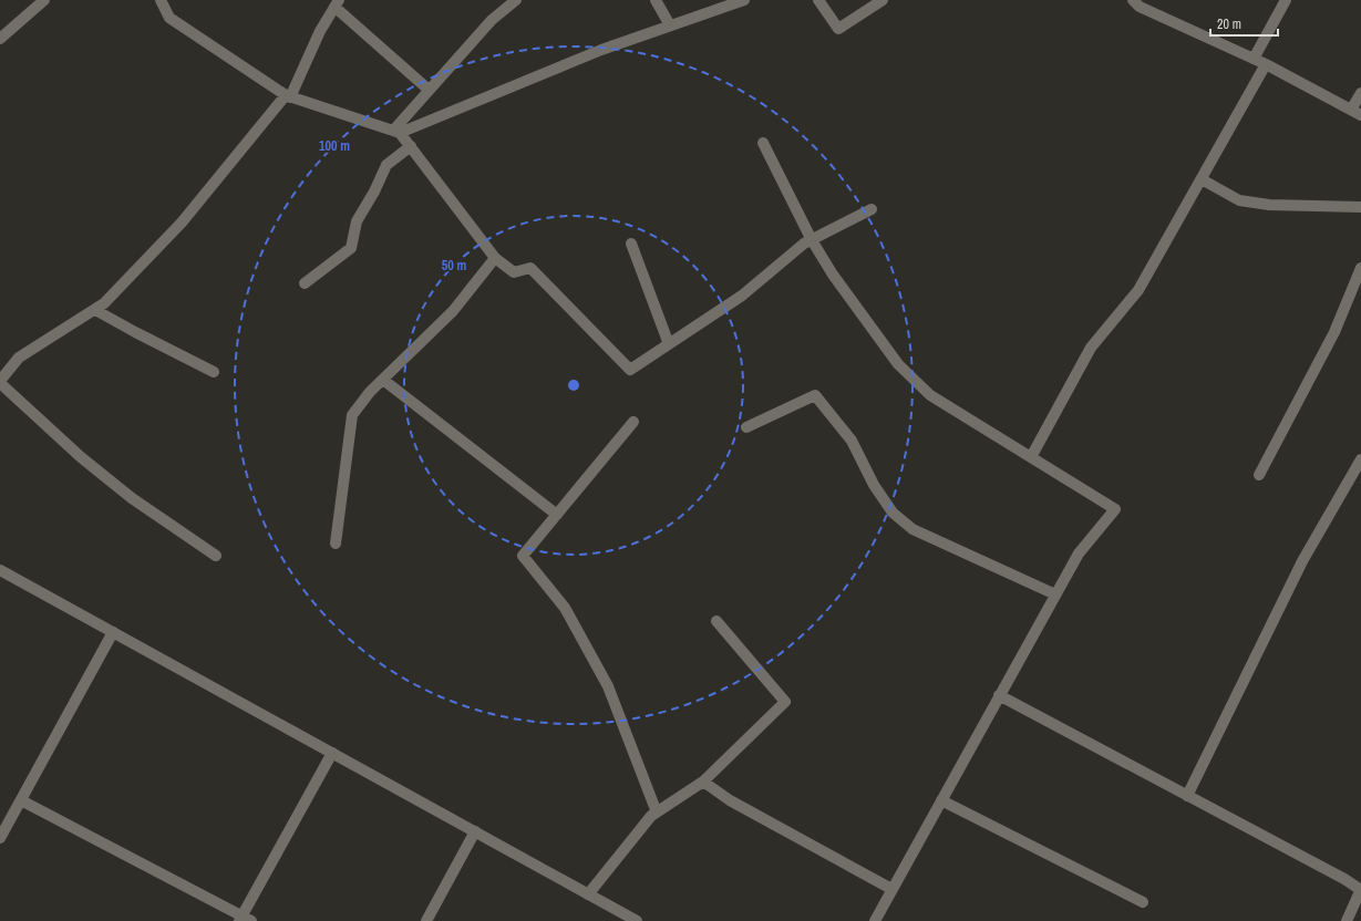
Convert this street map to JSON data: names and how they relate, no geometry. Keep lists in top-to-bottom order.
{
  "scale_bar": "20 m",
  "rings": ["100 m", "50 m"]
}
